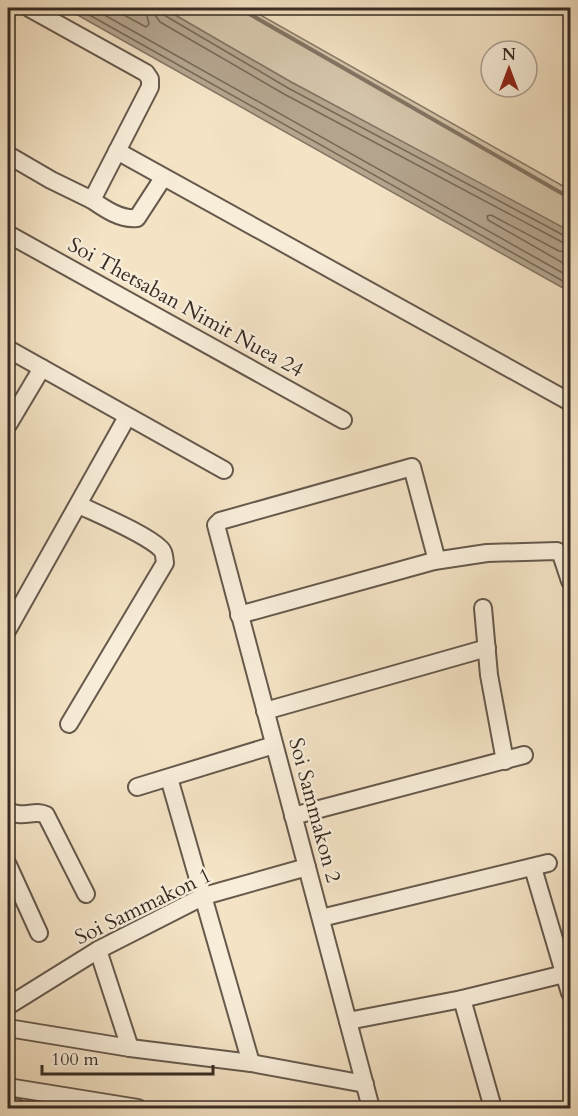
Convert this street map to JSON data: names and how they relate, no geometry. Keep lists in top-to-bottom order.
{
  "streets": {
    "street": ["Soi Thetsaban Nimit Nuea 24", "Soi Sammakon 2", "Soi Sammakon 1"]
  },
  "crossings": [
    ["Soi Sammakon 2", "Soi Sammakon 1"]
  ],
  "scale_bar": "100 m",
  "north": "top"
}
